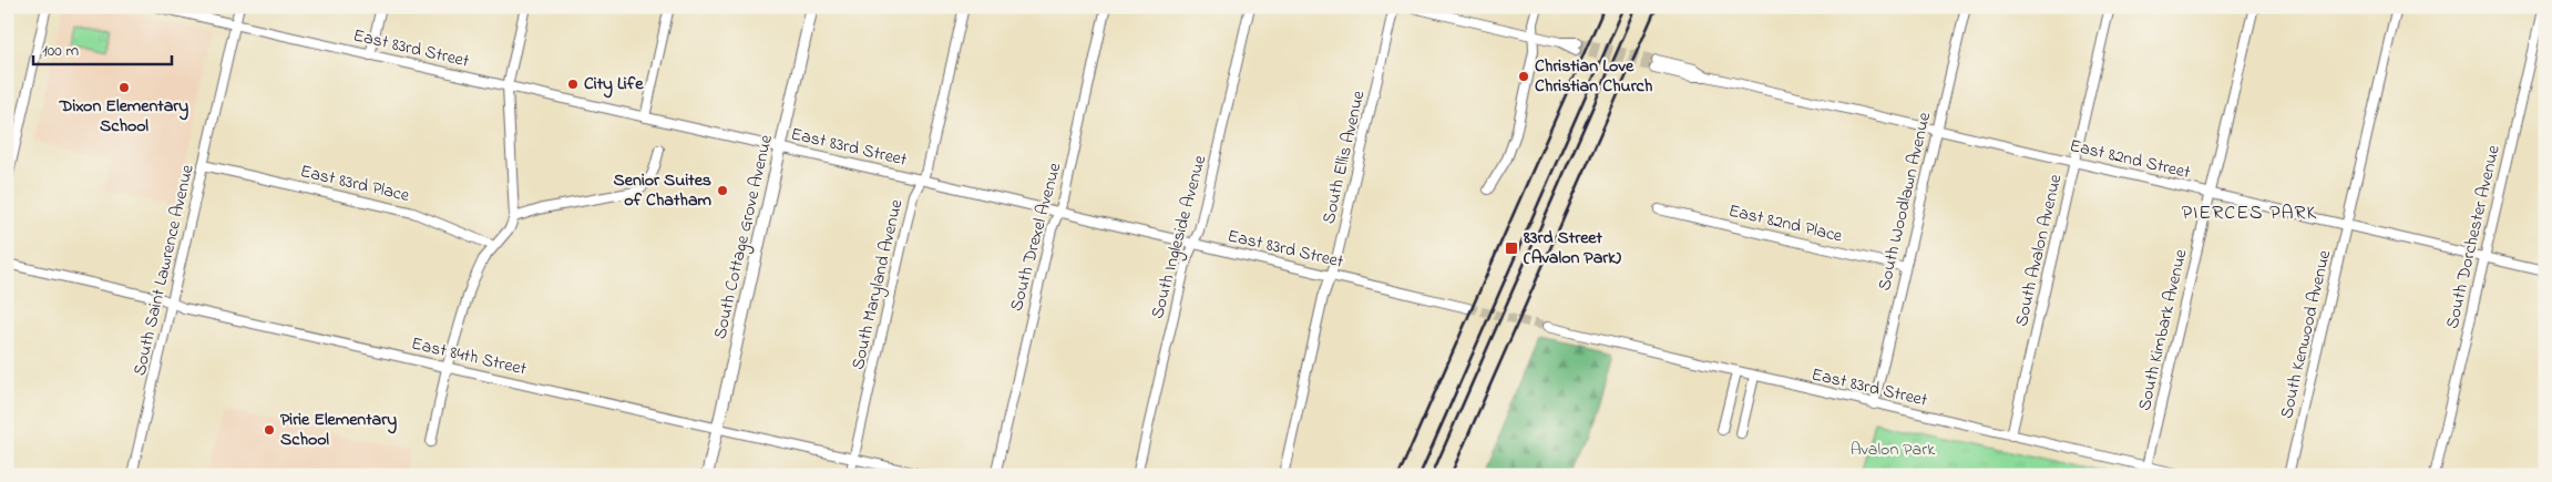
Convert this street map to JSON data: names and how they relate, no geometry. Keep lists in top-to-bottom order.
{
  "streets": {
    "main road": ["South Cottage Grove Avenue"],
    "street": [
      "East 83rd Street",
      "South Ellis Avenue",
      "East 82nd Street",
      "East 83rd Place",
      "South Woodlawn Avenue",
      "East 82nd Place",
      "South Drexel Avenue",
      "South Ingleside Avenue",
      "South Dorchester Avenue",
      "South Avalon Avenue",
      "South Saint Lawrence Avenue",
      "South Maryland Avenue",
      "South Kimbark Avenue",
      "South Kenwood Avenue",
      "East 84th Street"
    ]
  },
  "crossings": [
    ["East 83rd Street", "South Ellis Avenue"],
    ["East 83rd Street", "South Woodlawn Avenue"],
    ["East 83rd Street", "South Cottage Grove Avenue"],
    ["East 83rd Street", "South Drexel Avenue"],
    ["East 83rd Street", "South Ingleside Avenue"],
    ["East 83rd Street", "South Avalon Avenue"],
    ["East 83rd Street", "South Saint Lawrence Avenue"],
    ["East 83rd Street", "South Maryland Avenue"],
    ["East 83rd Street", "South Kimbark Avenue"],
    ["East 82nd Street", "South Woodlawn Avenue"],
    ["East 82nd Street", "South Dorchester Avenue"],
    ["East 82nd Street", "South Avalon Avenue"],
    ["East 82nd Street", "South Kimbark Avenue"],
    ["East 82nd Street", "South Kenwood Avenue"],
    ["East 83rd Place", "South Saint Lawrence Avenue"],
    ["South Woodlawn Avenue", "East 82nd Place"],
    ["South Cottage Grove Avenue", "East 84th Street"],
    ["South Saint Lawrence Avenue", "East 84th Street"],
    ["South Maryland Avenue", "East 84th Street"]
  ],
  "districts": ["PIERCES PARK"],
  "parks": ["Avalon Park"],
  "places": {
    "other": [
      "Christian Love Christian Church",
      "City Life",
      "Dixon Elementary School",
      "Senior Suites of Chatham",
      "Pirie Elementary School"
    ],
    "transit": ["83rd Street (Avalon Park)"]
  },
  "scale_bar": "100 m"
}
